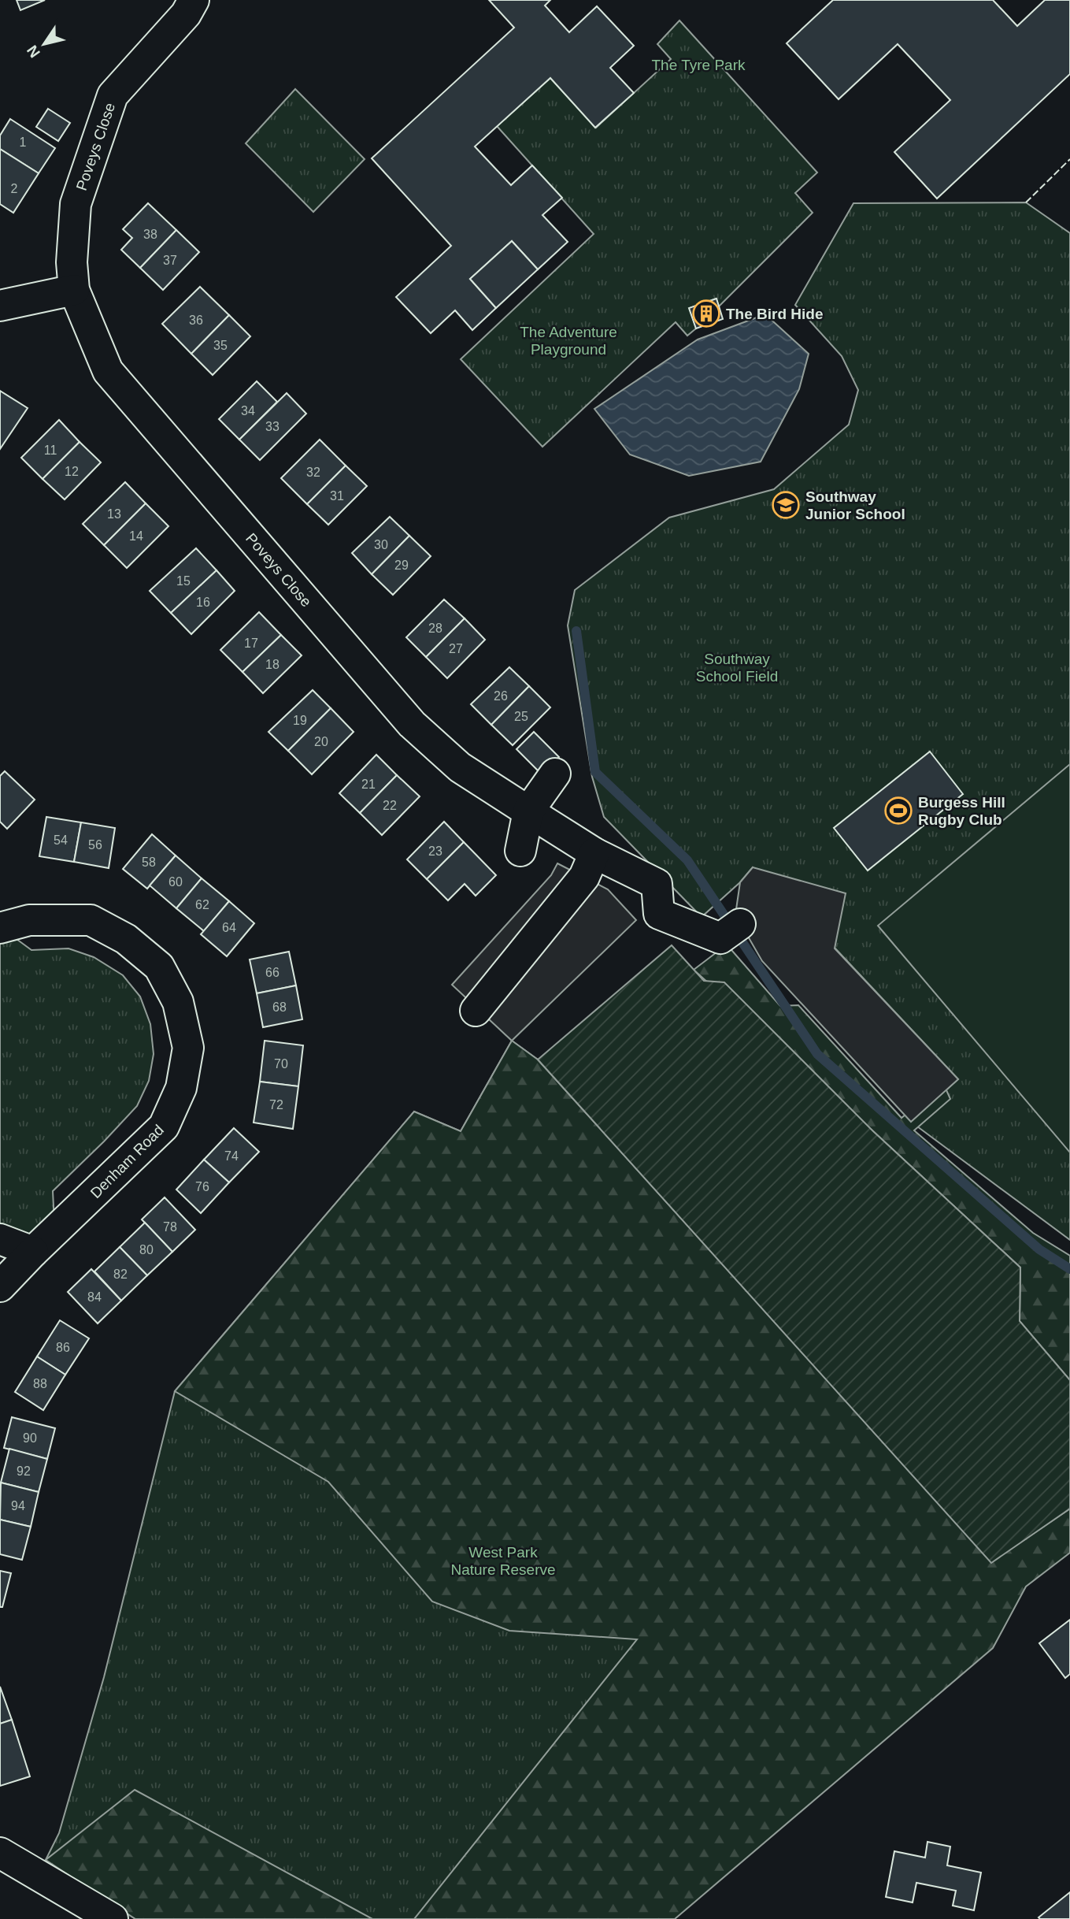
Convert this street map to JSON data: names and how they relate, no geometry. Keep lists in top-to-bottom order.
{
  "streets": {
    "street": ["Poveys Close", "Denham Road"]
  },
  "parks": [
    "The Tyre Park",
    "The Adventure Playground",
    "Southway School Field",
    "West Park Nature Reserve"
  ],
  "places": {
    "building": ["The Bird Hide"],
    "school or university": ["Southway Junior School"],
    "sports": ["Burgess Hill Rugby Club"]
  },
  "house_numbers": [
    "1",
    "2",
    "38",
    "37",
    "36",
    "35",
    "34",
    "33",
    "11",
    "12",
    "32",
    "31",
    "13",
    "14",
    "30",
    "29",
    "15",
    "16",
    "28",
    "17",
    "27",
    "18",
    "26",
    "25",
    "19",
    "20",
    "21",
    "22",
    "54",
    "56",
    "23",
    "58",
    "60",
    "62",
    "64",
    "66",
    "68",
    "70",
    "72",
    "74",
    "76",
    "78",
    "80",
    "82",
    "84",
    "86",
    "88",
    "90",
    "92",
    "94"
  ],
  "north": "bottom left"
}
